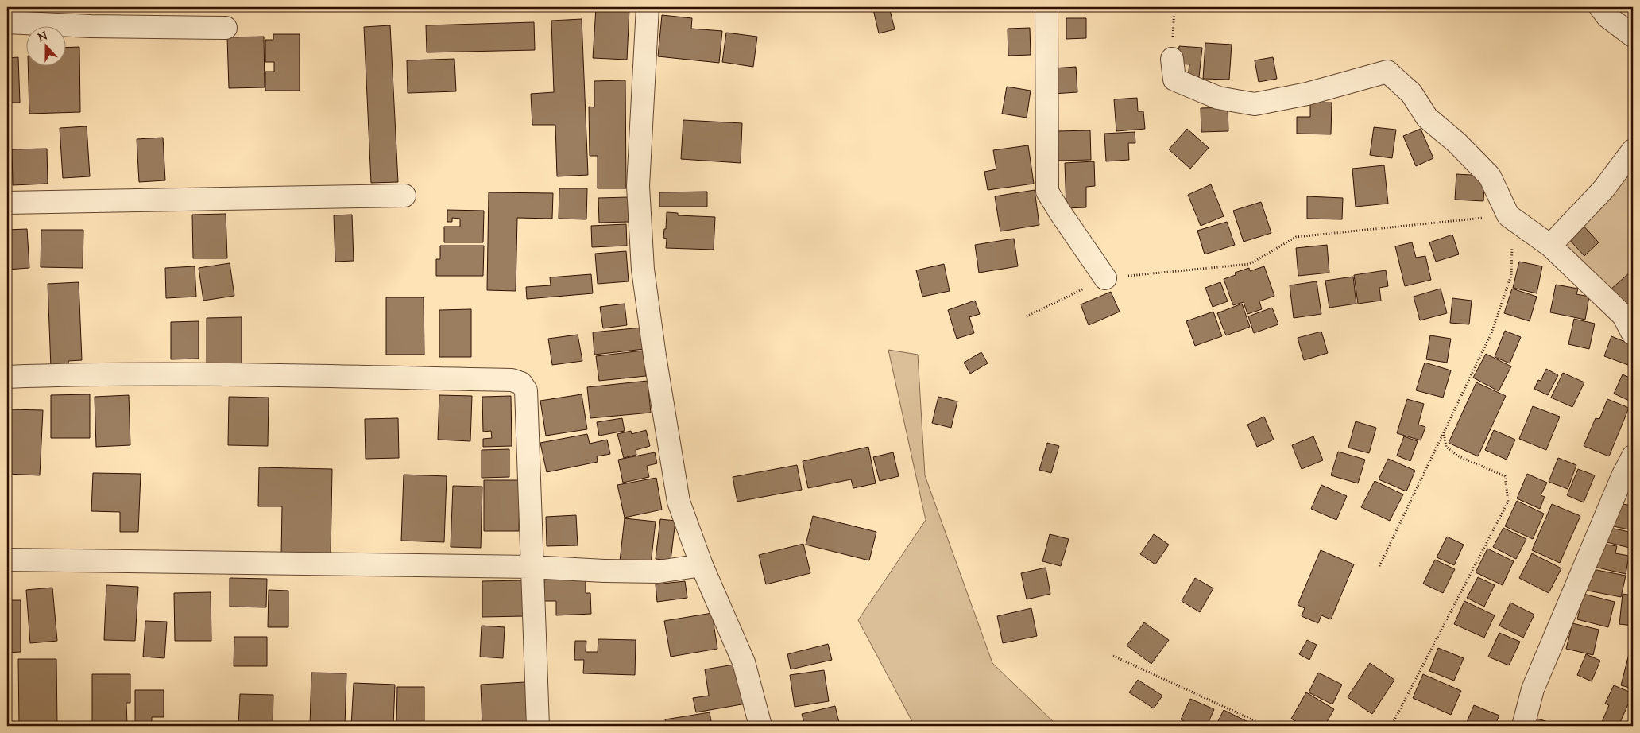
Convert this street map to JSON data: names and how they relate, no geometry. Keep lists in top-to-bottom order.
{
  "north": "top"
}
